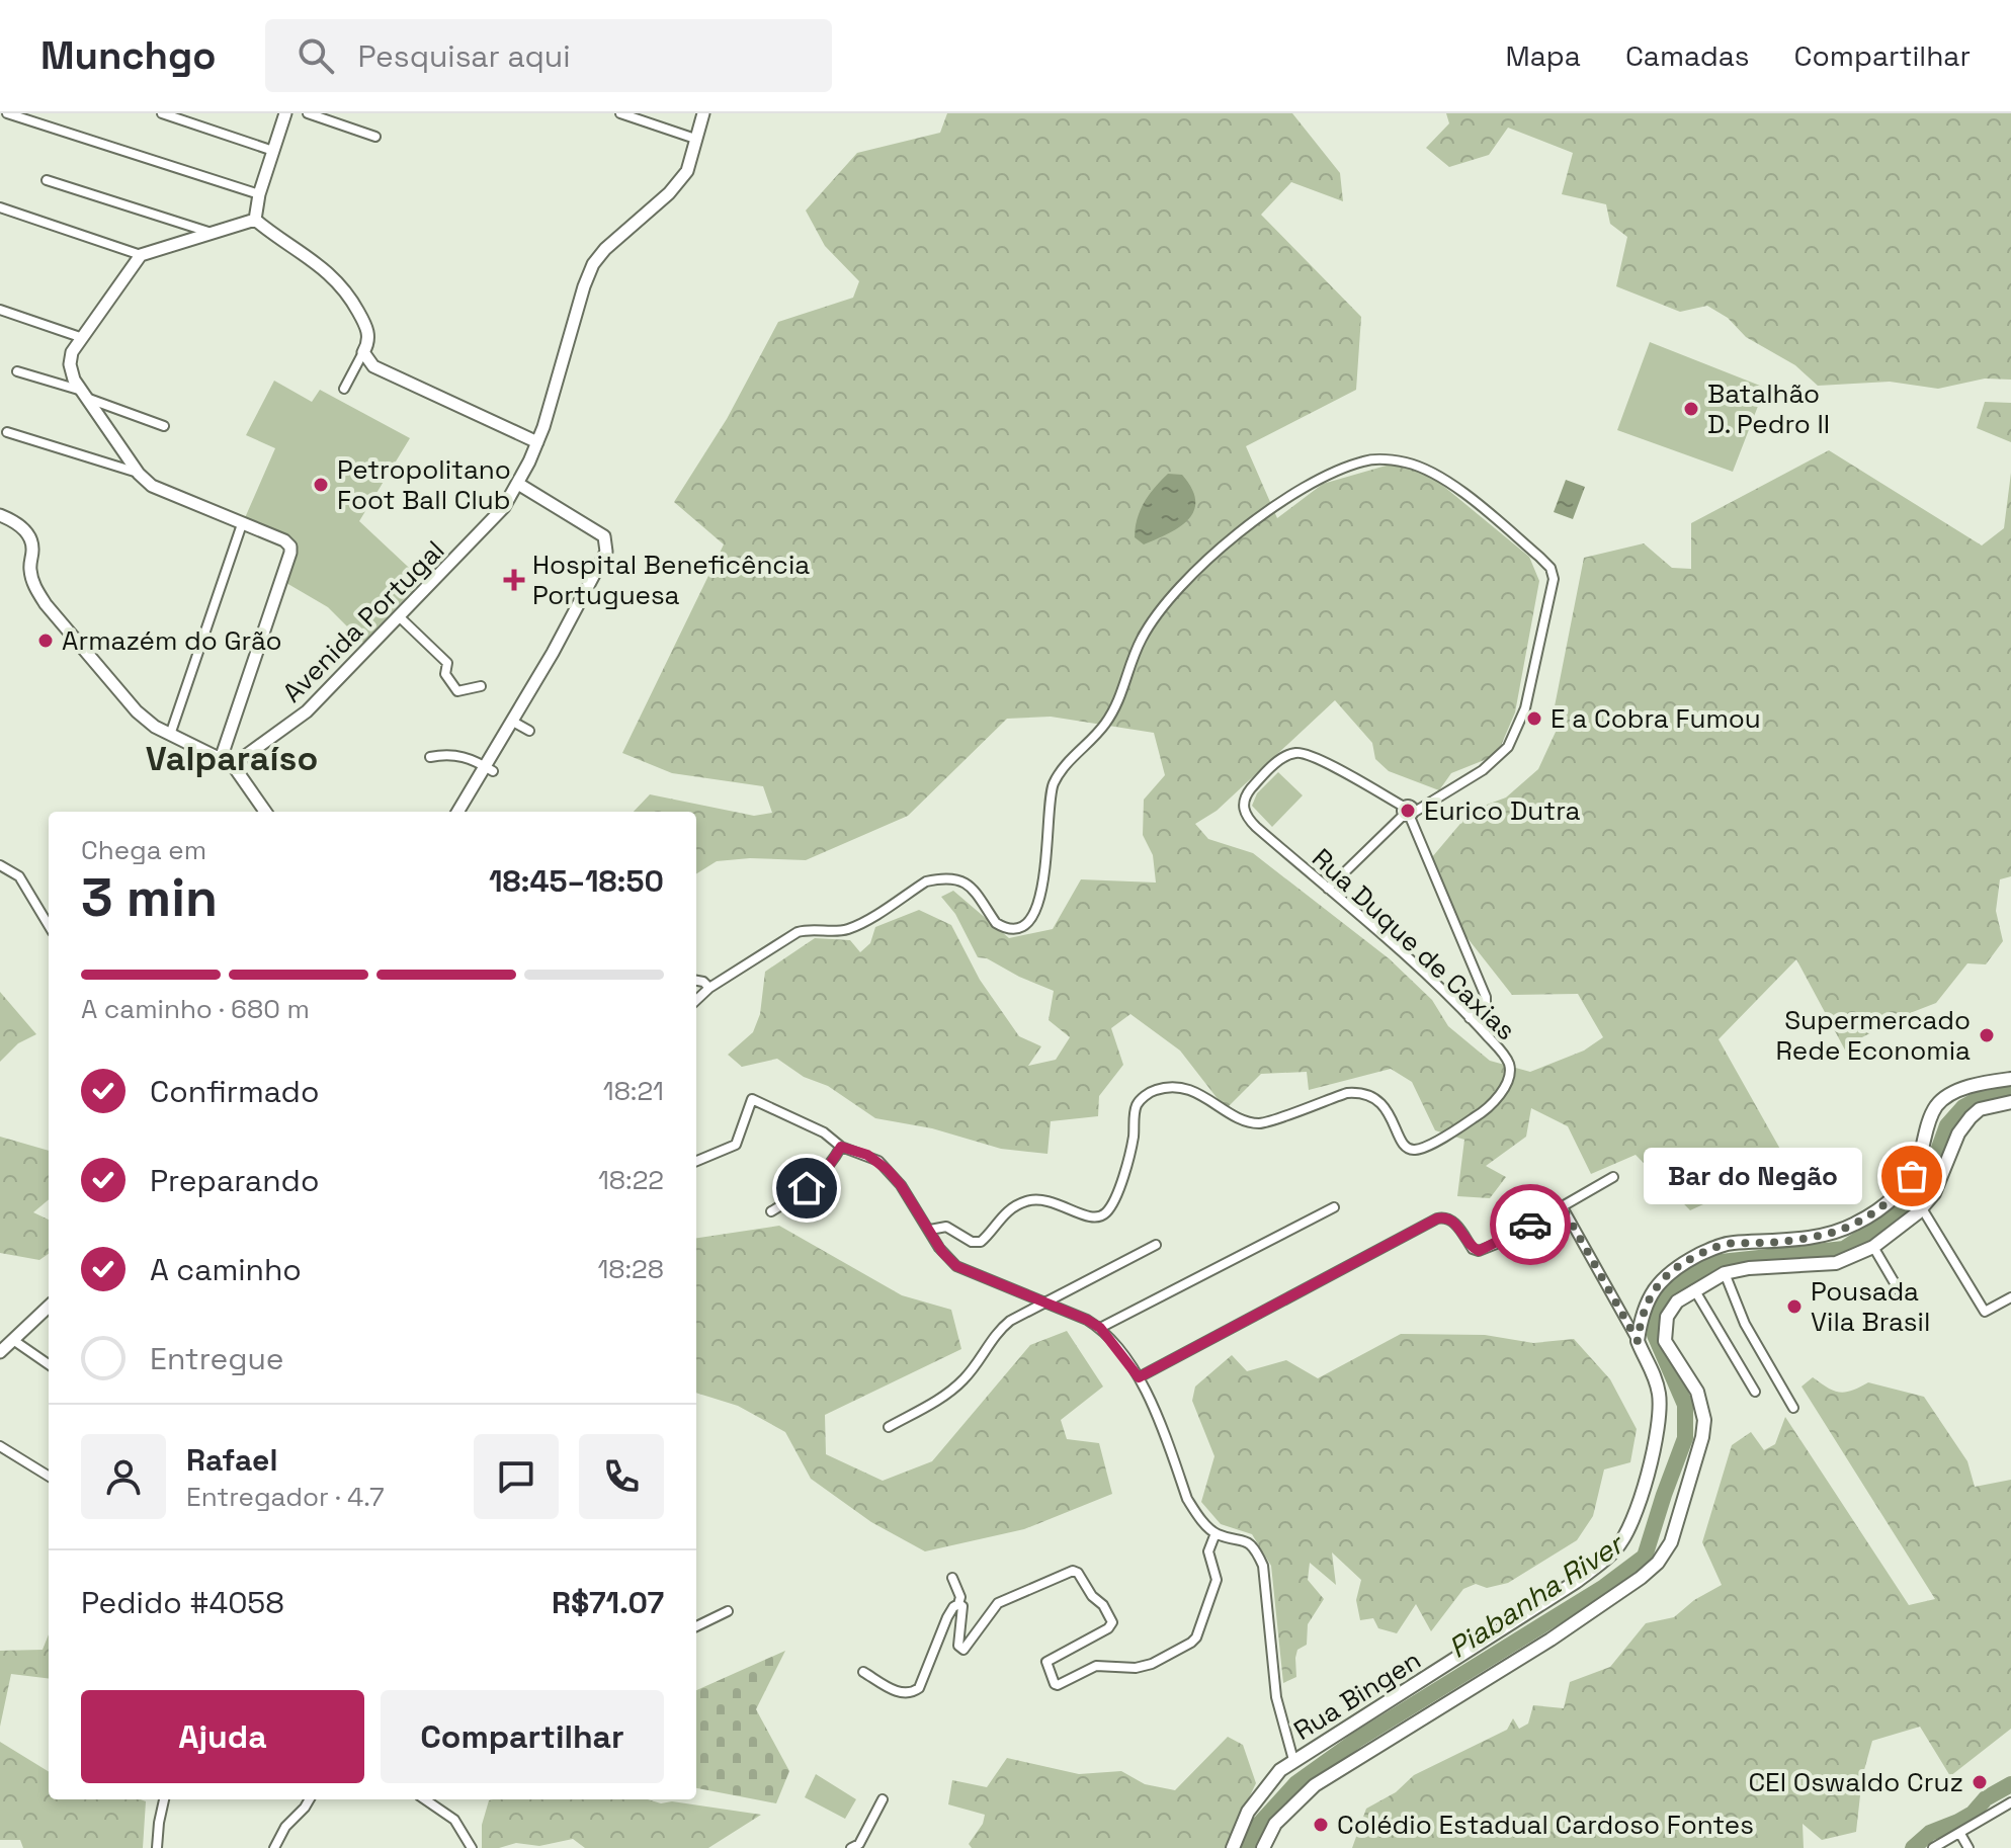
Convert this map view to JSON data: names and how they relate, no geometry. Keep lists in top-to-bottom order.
{
  "streets": {
    "main road": ["Rua Bingen"],
    "street": ["Avenida Portugal", "Rua Duque de Caxias"]
  },
  "districts": ["Valparaíso"],
  "water": ["Piabanha River"],
  "places": {
    "other": [
      "Batalhão D. Pedro II",
      "Petropolitano Foot Ball Club",
      "Armazém do Grão",
      "E a Cobra Fumou",
      "Eurico Dutra",
      "Supermercado Rede Economia",
      "Bar do Negão",
      "Pousada Vila Brasil",
      "CEI Oswaldo Cruz",
      "Colédio Estadual Cardoso Fontes"
    ],
    "health": ["Hospital Beneficência Portuguesa"]
  },
  "page": {
    "header": "Munchgo",
    "search": "Pesquisar aqui",
    "nav": ["Mapa", "Camadas", "Compartilhar"],
    "heading": ["3 min", "Chega em", "18:45–18:50"],
    "panel": [
      "Rafael",
      "Entregador · 4.7",
      "Pedido #4058",
      "R$71.07"
    ],
    "bar": "A caminho · 680 m",
    "list": [
      ["Confirmado", "18:21"],
      ["Preparando", "18:22"],
      ["A caminho", "18:28"],
      "Entregue"
    ],
    "bubble": "Bar do Negão",
    "buttons": ["Ajuda", "Compartilhar"]
  }
}
